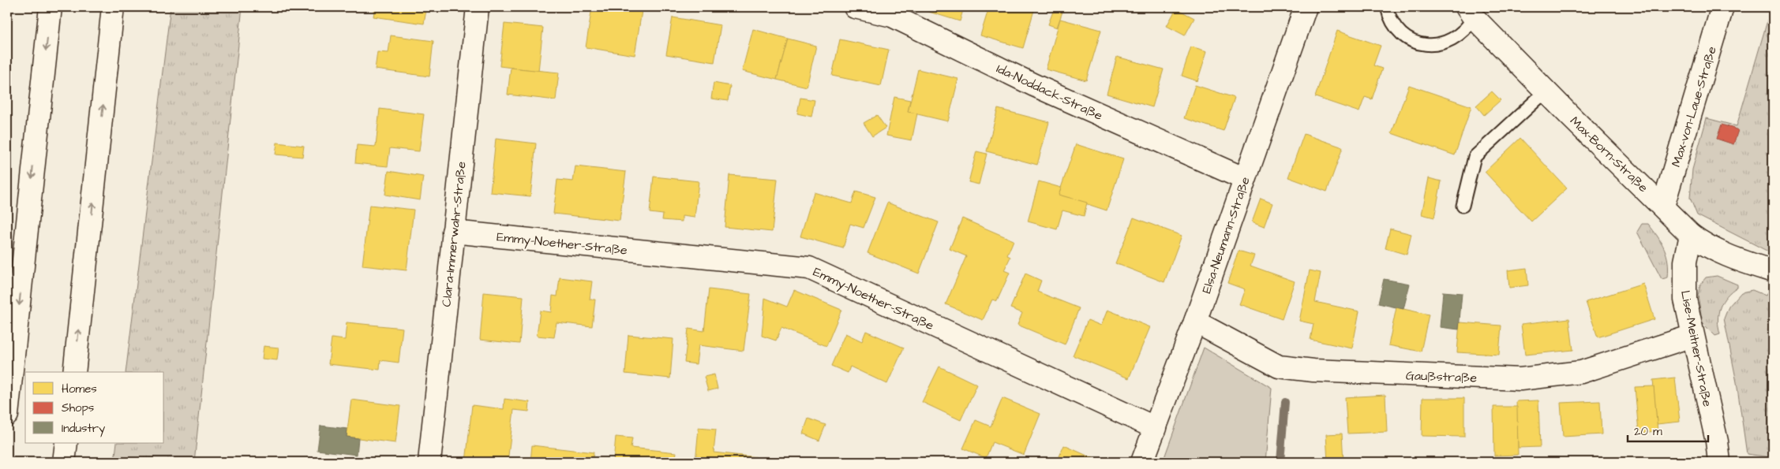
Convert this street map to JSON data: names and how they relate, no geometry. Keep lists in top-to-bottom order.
{
  "streets": {
    "main road": [
      "Ida-Noddack-Straße",
      "Max-von-Laue-Straße",
      "Max-Born-Straße",
      "Clara-Immerwahr-Straße",
      "Elsa-Neumann-Straße",
      "Emmy-Noether-Straße",
      "Lise-Meitner-Straße",
      "Gaußstraße"
    ]
  },
  "crossings": [
    ["Ida-Noddack-Straße", "Elsa-Neumann-Straße"],
    ["Max-von-Laue-Straße", "Max-Born-Straße"],
    ["Max-Born-Straße", "Lise-Meitner-Straße"],
    ["Clara-Immerwahr-Straße", "Emmy-Noether-Straße"],
    ["Elsa-Neumann-Straße", "Emmy-Noether-Straße"],
    ["Elsa-Neumann-Straße", "Gaußstraße"],
    ["Lise-Meitner-Straße", "Gaußstraße"]
  ],
  "legend": ["Homes", "Shops", "Industry"],
  "scale_bar": "20 m"
}
